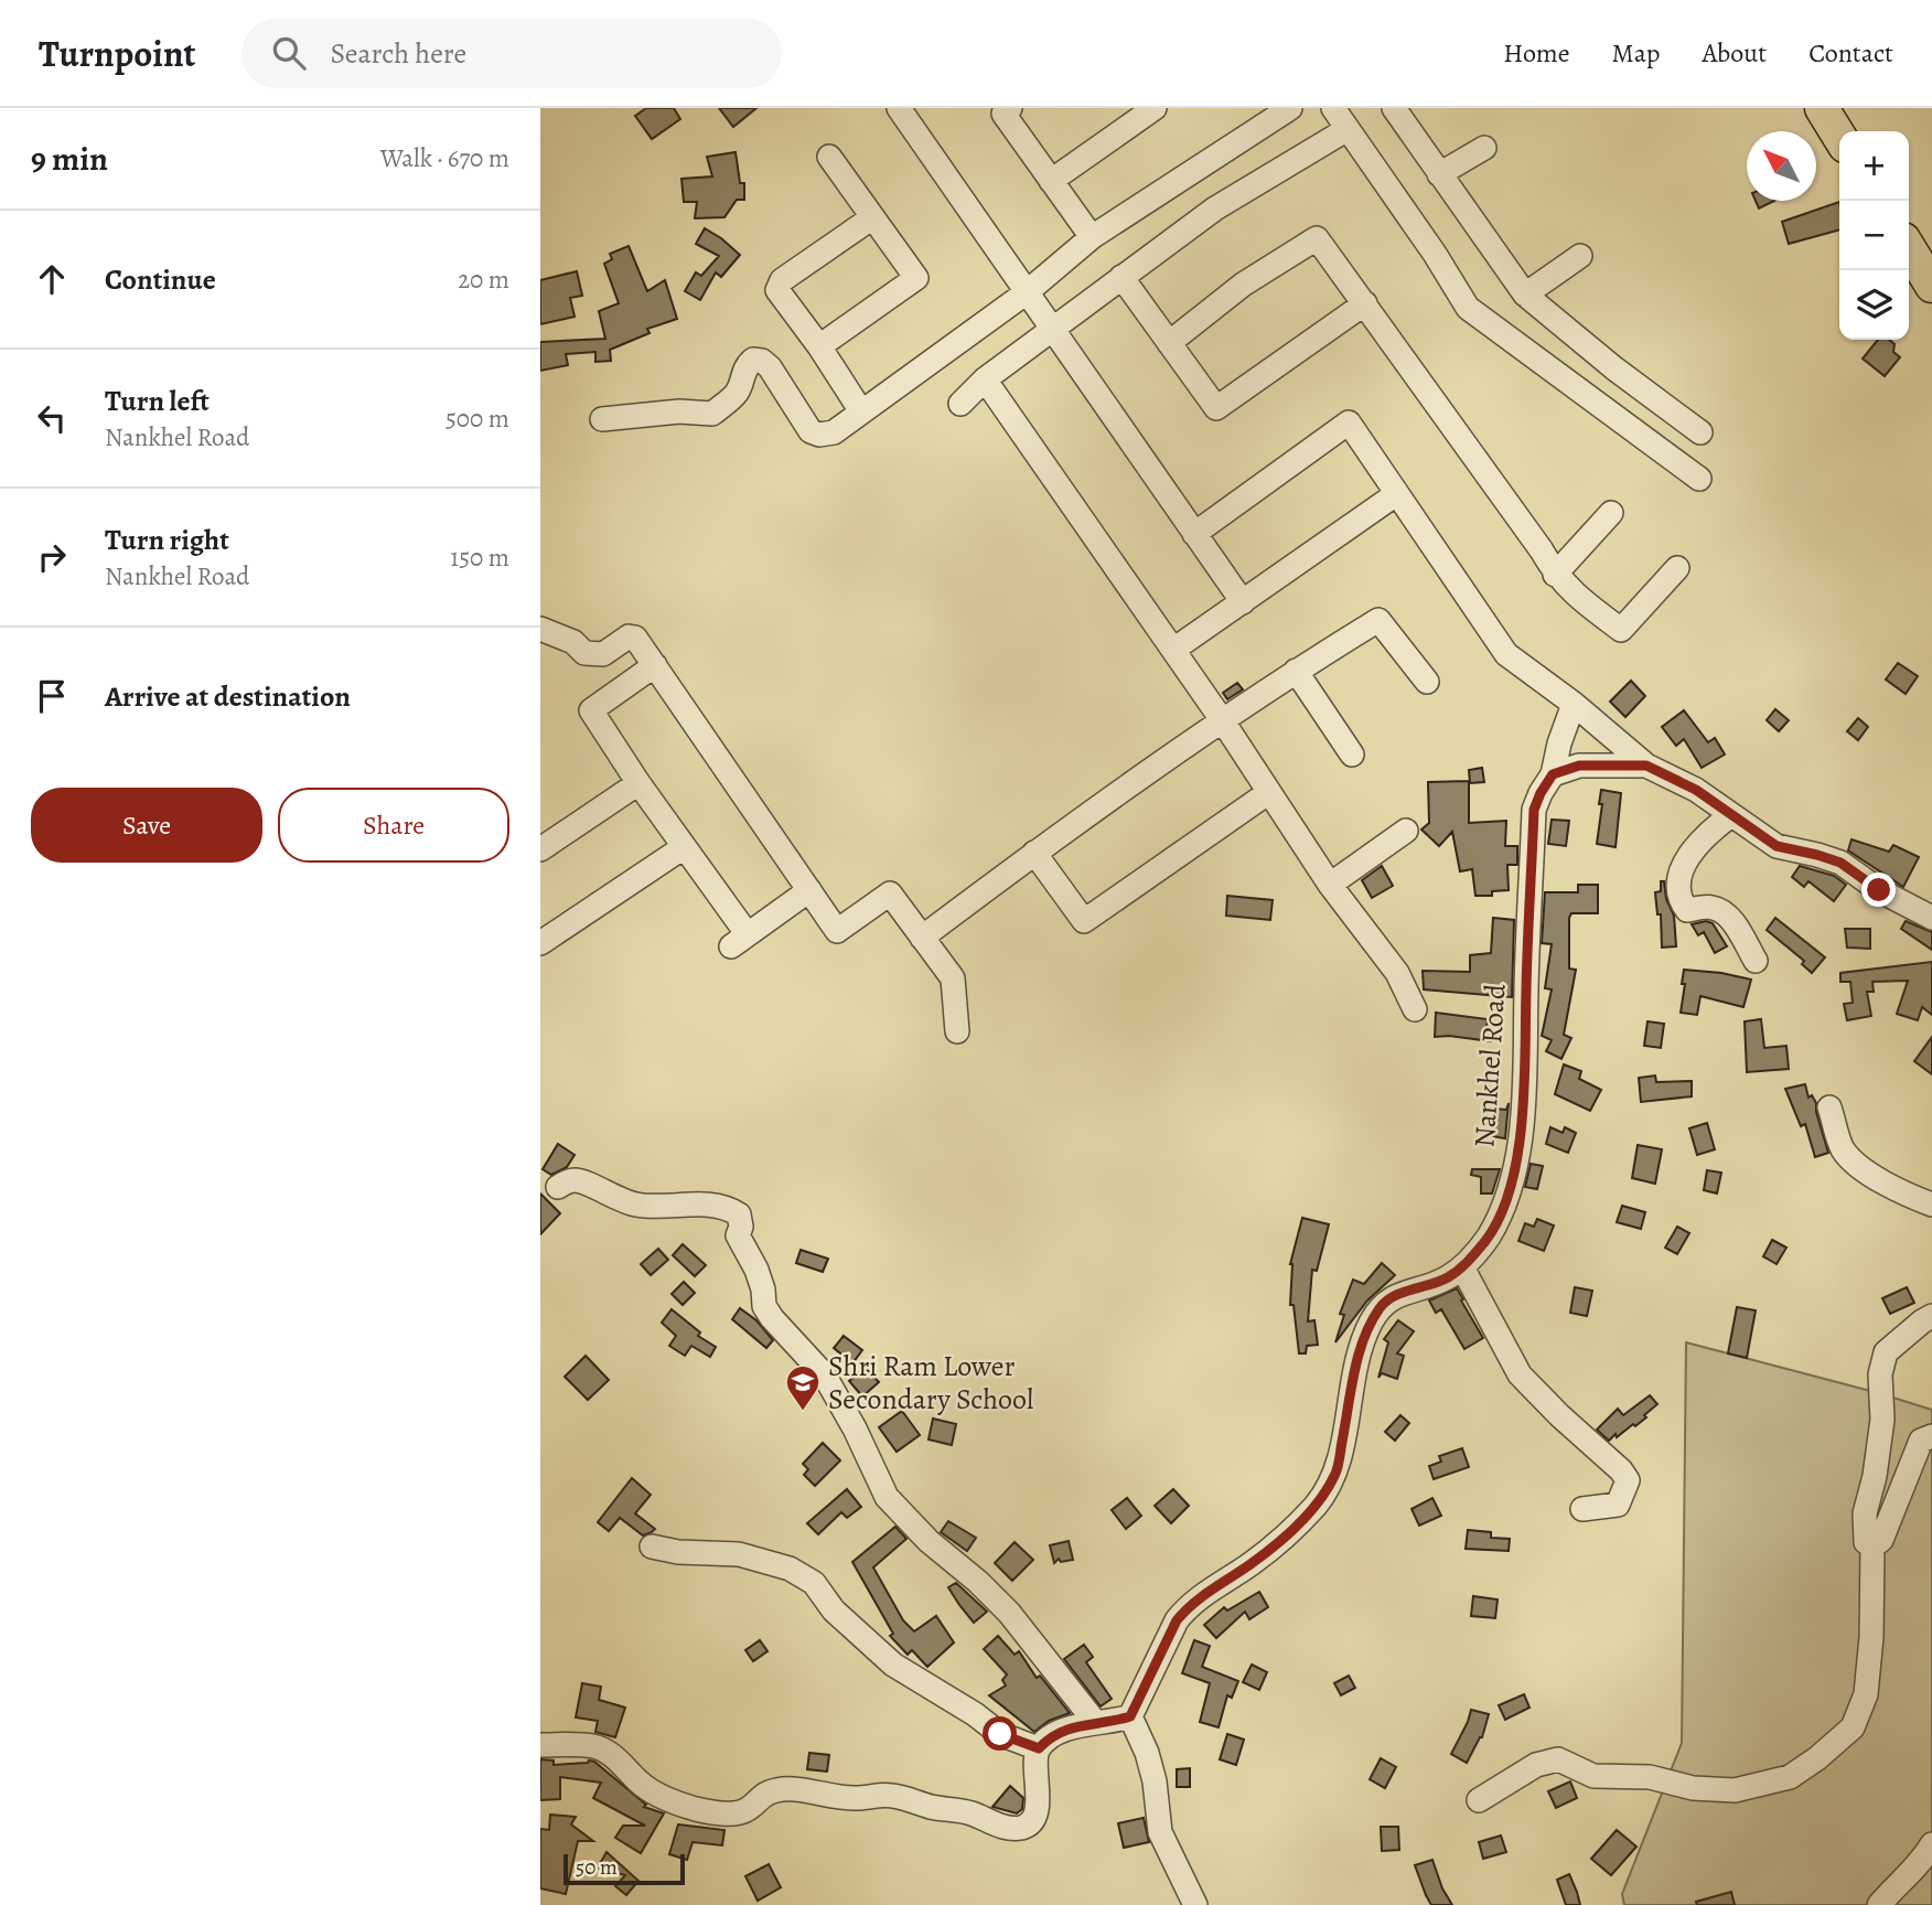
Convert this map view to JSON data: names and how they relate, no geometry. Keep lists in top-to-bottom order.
{
  "streets": {
    "street": ["Nankhel Road"]
  },
  "places": {
    "school or university": ["Shri Ram Lower Secondary School"]
  },
  "scale_bar": "50 m",
  "north": "top left",
  "page": {
    "header": "Turnpoint",
    "search": "Search here",
    "nav": [
      "Home",
      "Map",
      "About",
      "Contact"
    ],
    "heading": ["9 min", "Walk · 670 m"],
    "map_buttons": ["+", "−"],
    "list": [
      ["Continue", "20 m"],
      ["Turn left", "Nankhel Road", "500 m"],
      ["Turn right", "Nankhel Road", "150 m"],
      "Arrive at destination"
    ],
    "buttons": ["Save", "Share"],
    "scale": "50 m"
  }
}
